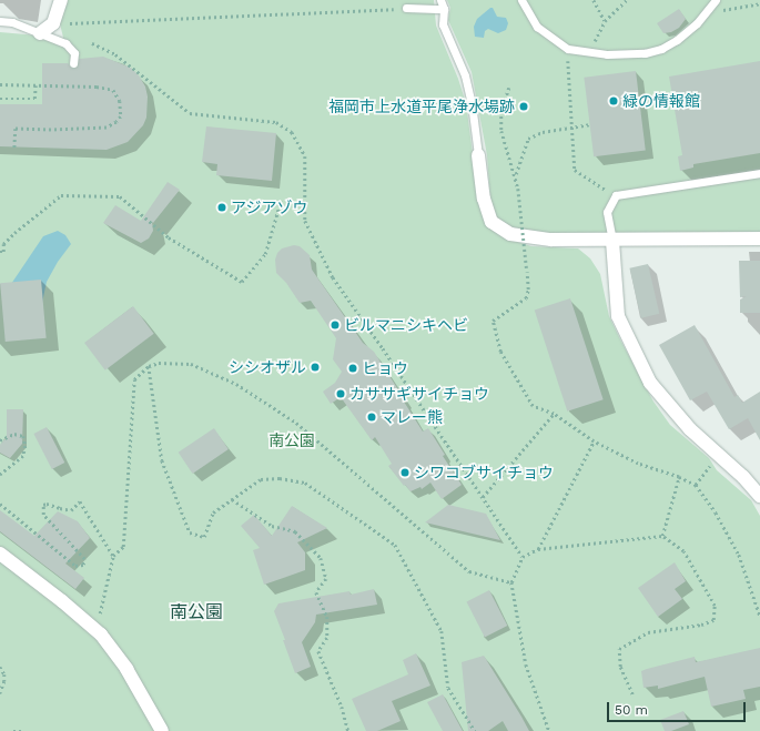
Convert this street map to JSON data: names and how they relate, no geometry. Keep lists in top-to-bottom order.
{
  "districts": ["南公園"],
  "parks": ["南公園"],
  "places": [
    "緑の情報館",
    "福岡市上水道平尾浄水場跡",
    "アジアゾウ",
    "ビルマニシキヘビ",
    "シシオザル",
    "ヒョウ",
    "カササギサイチョウ",
    "マレー熊",
    "シワコブサイチョウ"
  ],
  "scale_bar": "50 m"
}
